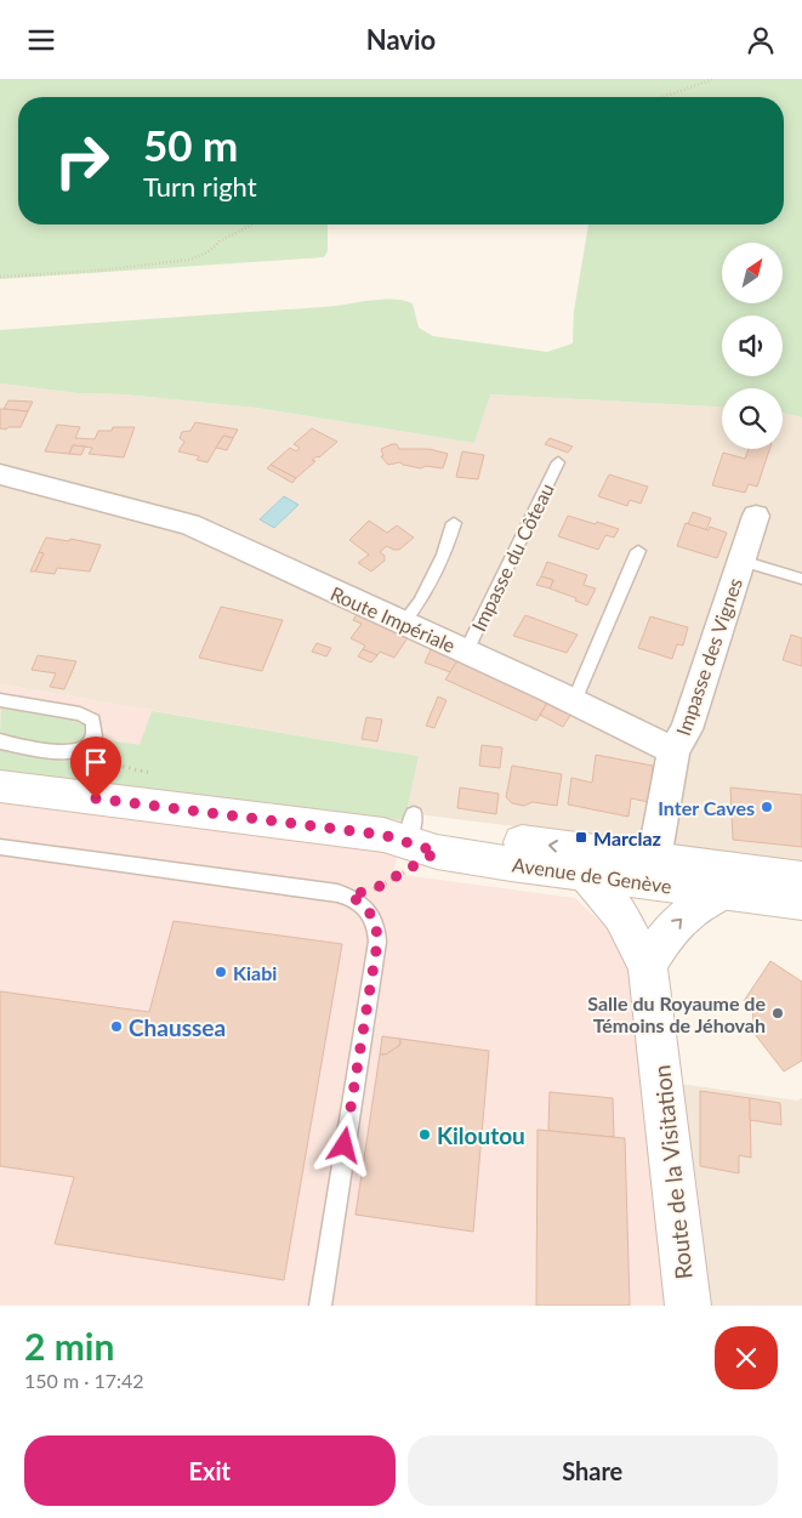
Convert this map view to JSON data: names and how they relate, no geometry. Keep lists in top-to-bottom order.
{
  "streets": {
    "main road": ["Avenue de Genève", "Route de la Visitation"],
    "street": ["Route Impériale", "Impasse des Vignes"],
    "lane": ["Impasse du Côteau"]
  },
  "crossings": [
    ["Impasse du Côteau", "Route Impériale"],
    ["Route Impériale", "Impasse des Vignes"],
    ["Avenue de Genève", "Route de la Visitation"]
  ],
  "places": {
    "other": [
      "Inter Caves",
      "Kiabi",
      "Salle du Royaume de Témoins de Jéhovah",
      "Chaussea",
      "Kiloutou"
    ],
    "transit": ["Marclaz"]
  },
  "north": "top right",
  "page": {
    "header": "Navio",
    "turn": ["50 m", "Turn right"],
    "heading": ["2 min", "150 m · 17:42"],
    "buttons": ["Exit", "Share"]
  }
}
